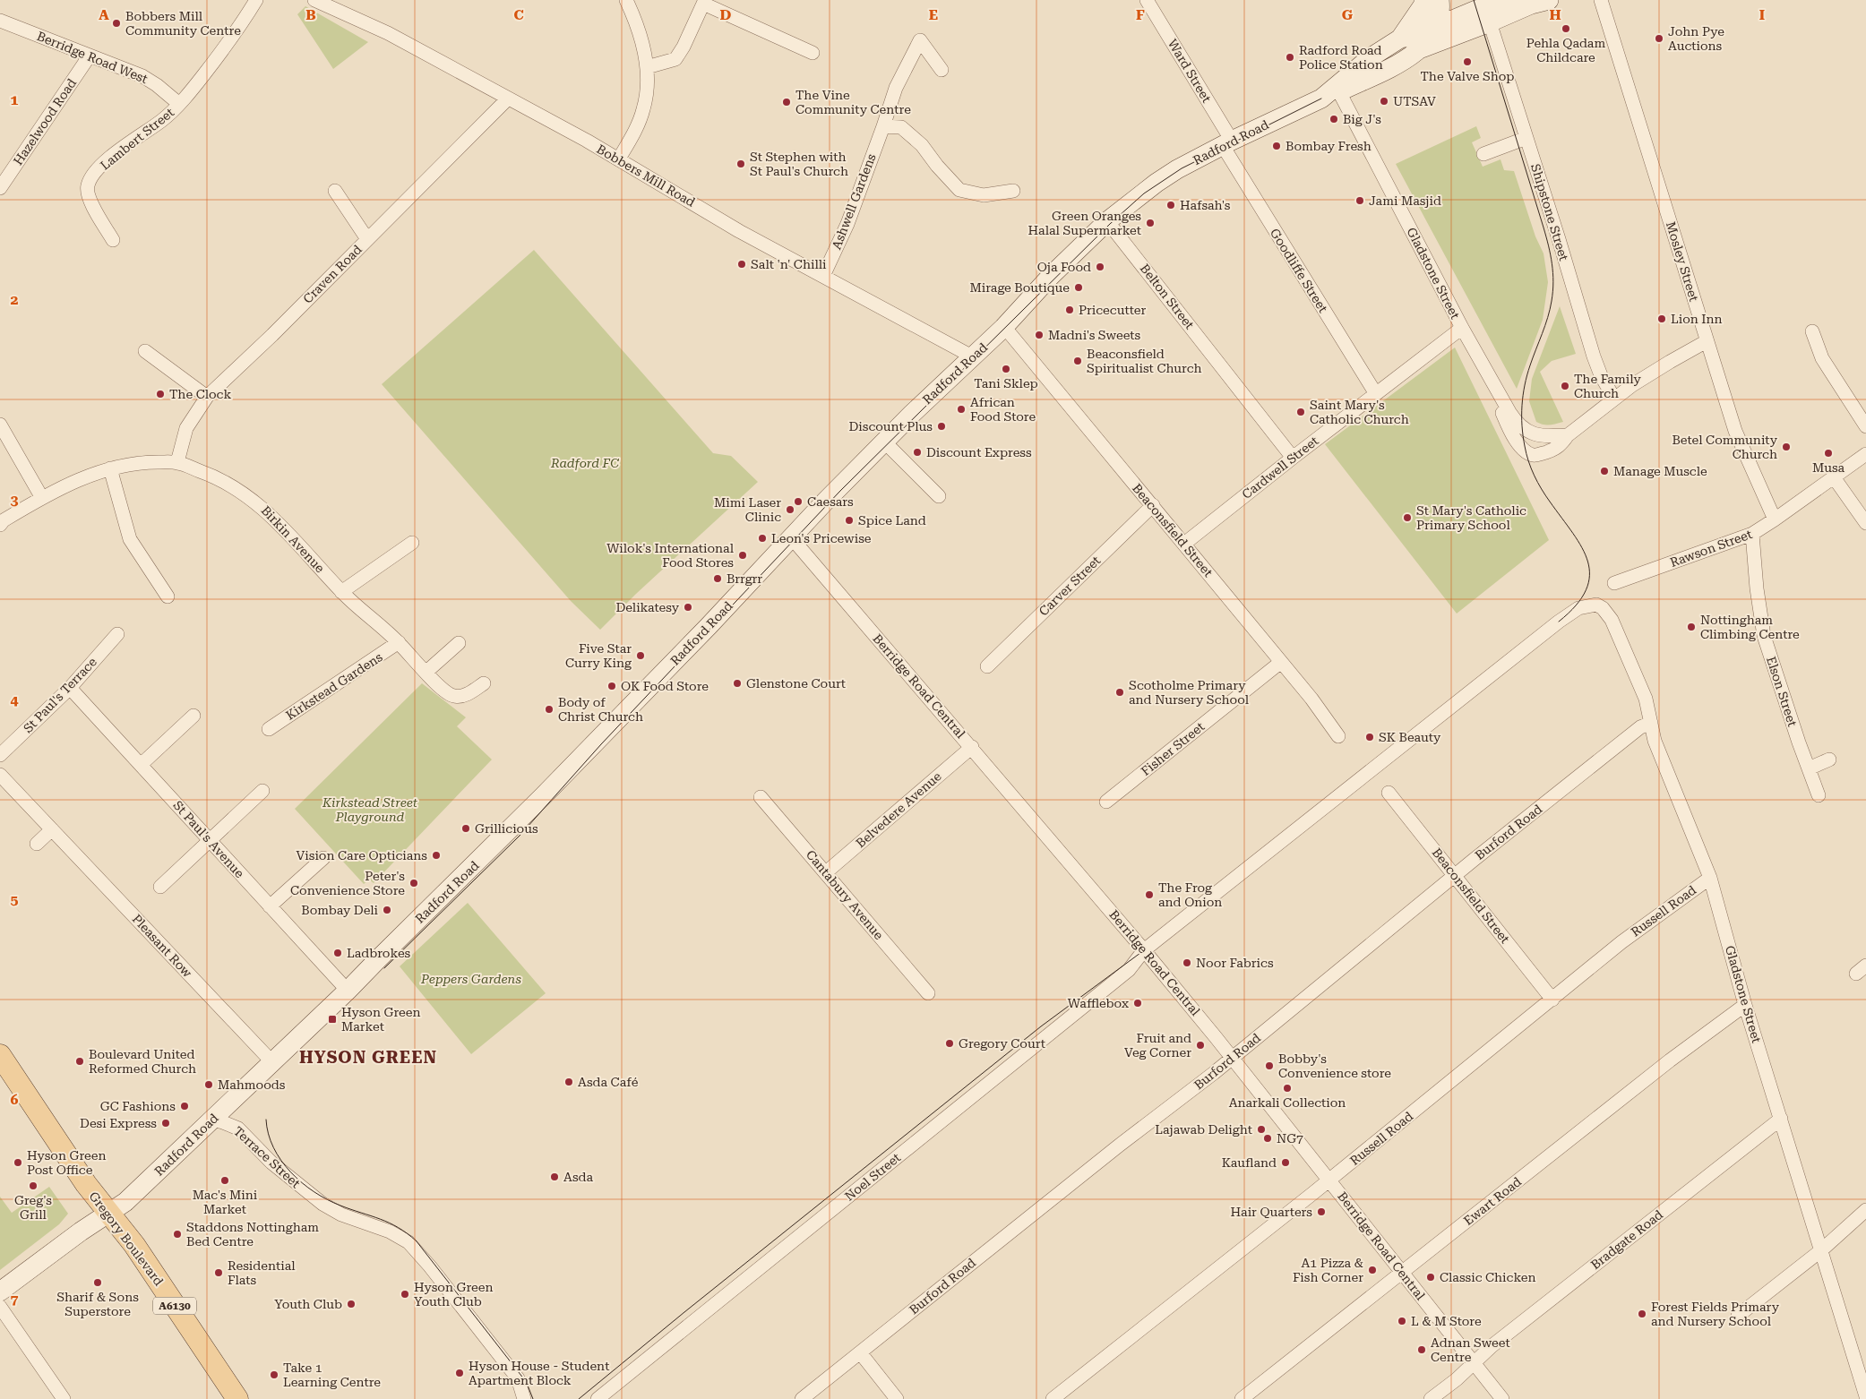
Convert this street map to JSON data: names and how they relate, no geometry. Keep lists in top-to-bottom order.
{
  "streets": {
    "main road": ["Gregory Boulevard", "A6130"],
    "street": [
      "Berridge Road West",
      "Ward Street",
      "Hazelwood Road",
      "Lambert Street",
      "Radford Road",
      "Bobbers Mill Road",
      "Ashwell Gardens",
      "Shipstone Street",
      "Mosley Street",
      "Goodliffe Street",
      "Gladstone Street",
      "Craven Road",
      "Belton Street",
      "Cardwell Street",
      "Beaconsfield Street",
      "Birkin Avenue",
      "Rawson Street",
      "Carver Street",
      "Kirkstead Gardens",
      "Berridge Road Central",
      "Elson Street",
      "St Paul's Terrace",
      "Fisher Street",
      "Belvedere Avenue",
      "Burford Road",
      "St Paul's Avenue",
      "Cantabury Avenue",
      "Russell Road",
      "Pleasant Row",
      "Terrace Street",
      "Noel Street",
      "Ewart Road",
      "Bradgate Road"
    ]
  },
  "crossings": [
    ["Berridge Road West", "Hazelwood Road"],
    ["Berridge Road West", "Lambert Street"],
    ["Ward Street", "Radford Road"],
    ["Ward Street", "Goodliffe Street"],
    ["Radford Road", "Bobbers Mill Road"],
    ["Radford Road", "Goodliffe Street"],
    ["Radford Road", "Gladstone Street"],
    ["Radford Road", "Belton Street"],
    ["Radford Road", "Beaconsfield Street"],
    ["Radford Road", "Berridge Road Central"],
    ["Radford Road", "St Paul's Avenue"],
    ["Radford Road", "Pleasant Row"],
    ["Radford Road", "Terrace Street"],
    ["Radford Road", "Gregory Boulevard"],
    ["Bobbers Mill Road", "Ashwell Gardens"],
    ["Bobbers Mill Road", "Craven Road"],
    ["Mosley Street", "Rawson Street"],
    ["Goodliffe Street", "Cardwell Street"],
    ["Gladstone Street", "Cardwell Street"],
    ["Gladstone Street", "Burford Road"],
    ["Gladstone Street", "Russell Road"],
    ["Gladstone Street", "Noel Street"],
    ["Gladstone Street", "Ewart Road"],
    ["Gladstone Street", "Bradgate Road"],
    ["Craven Road", "Birkin Avenue"],
    ["Belton Street", "Cardwell Street"],
    ["Cardwell Street", "Beaconsfield Street"],
    ["Beaconsfield Street", "Carver Street"],
    ["Beaconsfield Street", "Fisher Street"],
    ["Beaconsfield Street", "Burford Road"],
    ["Beaconsfield Street", "Russell Road"],
    ["Birkin Avenue", "Kirkstead Gardens"],
    ["Rawson Street", "Elson Street"],
    ["Berridge Road Central", "Belvedere Avenue"],
    ["Berridge Road Central", "Burford Road"],
    ["Berridge Road Central", "Russell Road"],
    ["Berridge Road Central", "Noel Street"],
    ["Berridge Road Central", "Ewart Road"],
    ["Berridge Road Central", "Bradgate Road"],
    ["St Paul's Terrace", "St Paul's Avenue"],
    ["Belvedere Avenue", "Cantabury Avenue"]
  ],
  "districts": ["HYSON GREEN"],
  "parks": ["Radford FC", "Kirkstead Street Playground", "Peppers Gardens"],
  "places": {
    "other": [
      "Bobbers Mill Community Centre",
      "Pehla Qadam Childcare",
      "John Pye Auctions",
      "Radford Road Police Station",
      "The Valve Shop",
      "UTSAV",
      "The Vine Community Centre",
      "Big J's",
      "Bombay Fresh",
      "St Stephen with St Paul's Church",
      "Jami Masjid",
      "Hafsah's",
      "Green Oranges Halal Supermarket",
      "Salt 'n' Chilli",
      "Oja Food",
      "Mirage Boutique",
      "Pricecutter",
      "Lion Inn",
      "Madni's Sweets",
      "Beaconsfield Spiritualist Church",
      "Tani Sklep",
      "The Family Church",
      "The Clock",
      "African Food Store",
      "Saint Mary's Catholic Church",
      "Discount Plus",
      "Betel Community Church",
      "Discount Express",
      "Musa",
      "Manage Muscle",
      "Caesars",
      "Mimi Laser Clinic",
      "St Mary's Catholic Primary School",
      "Spice Land",
      "Leon's Pricewise",
      "Wilok's International Food Stores",
      "Brrgrr",
      "Delikatesy",
      "Nottingham Climbing Centre",
      "Five Star Curry King",
      "Glenstone Court",
      "OK Food Store",
      "Scotholme Primary and Nursery School",
      "Body of Christ Church",
      "SK Beauty",
      "Grillicious",
      "Vision Care Opticians",
      "Peter's Convenience Store",
      "The Frog and Onion",
      "Bombay Deli",
      "Ladbrokes",
      "Noor Fabrics",
      "Wafflebox",
      "Gregory Court",
      "Fruit and Veg Corner",
      "Boulevard United Reformed Church",
      "Bobby's Convenience store",
      "Asda Café",
      "Mahmoods",
      "Anarkali Collection",
      "GC Fashions",
      "Desi Express",
      "Lajawab Delight",
      "NG7",
      "Hyson Green Post Office",
      "Kaufland",
      "Asda",
      "Mac's Mini Market",
      "Greg's Grill",
      "Hair Quarters",
      "Staddons Nottingham Bed Centre",
      "A1 Pizza & Fish Corner",
      "Residential Flats",
      "Classic Chicken",
      "Sharif & Sons Superstore",
      "Hyson Green Youth Club",
      "Youth Club",
      "Forest Fields Primary and Nursery School",
      "L & M Store",
      "Adnan Sweet Centre",
      "Hyson House - Student Apartment Block",
      "Take 1 Learning Centre"
    ],
    "transit": ["Hyson Green Market"]
  },
  "grid": {
    "columns": [
      "A",
      "B",
      "C",
      "D",
      "E",
      "F",
      "G",
      "H",
      "I"
    ],
    "rows": [
      "1",
      "2",
      "3",
      "4",
      "5",
      "6",
      "7"
    ]
  }
}
